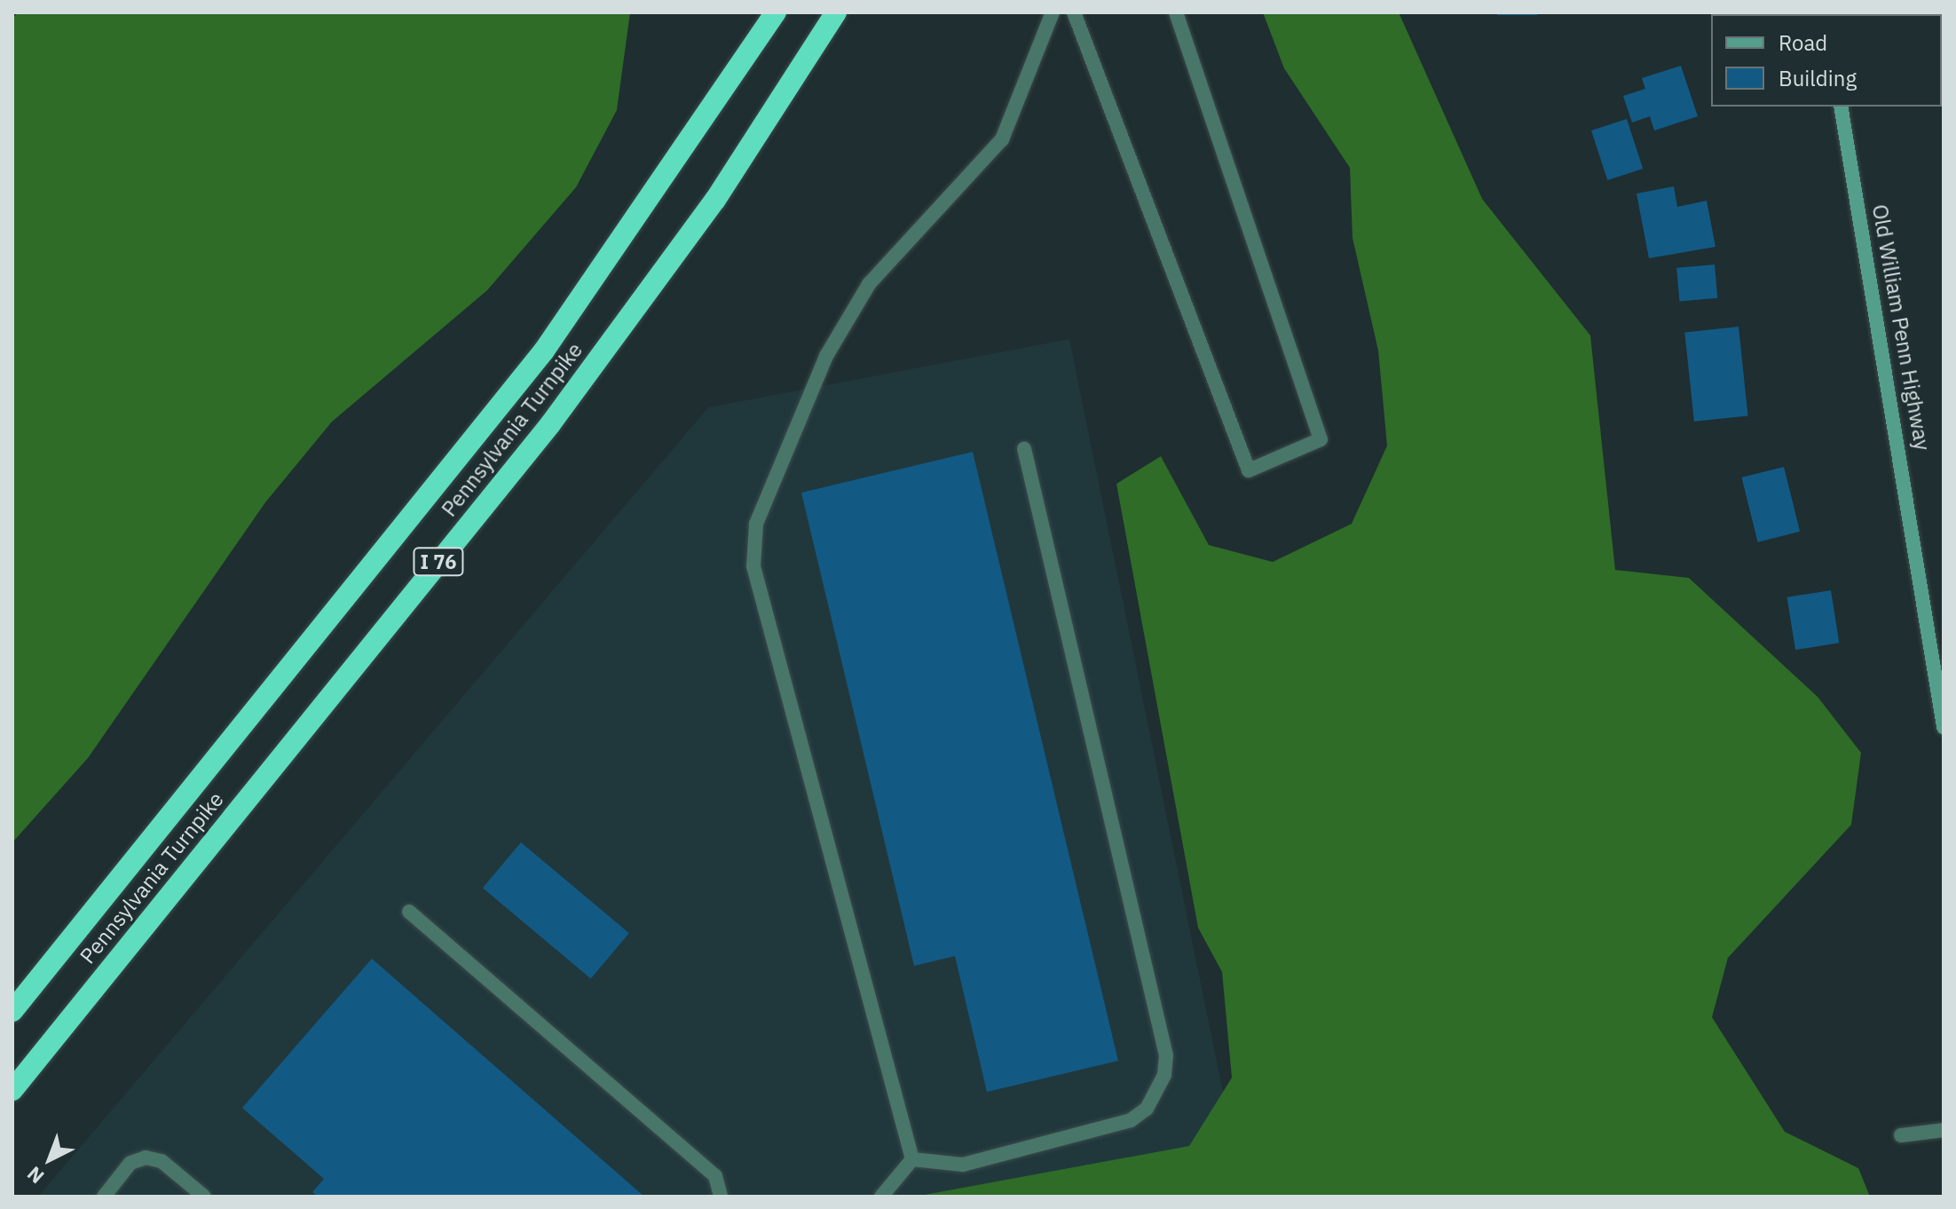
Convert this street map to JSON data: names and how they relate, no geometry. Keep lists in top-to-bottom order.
{
  "streets": {
    "highway": ["Pennsylvania Turnpike", "I 76"],
    "main road": ["Old William Penn Highway"]
  },
  "legend": ["Road", "Building"],
  "north": "bottom left"
}
